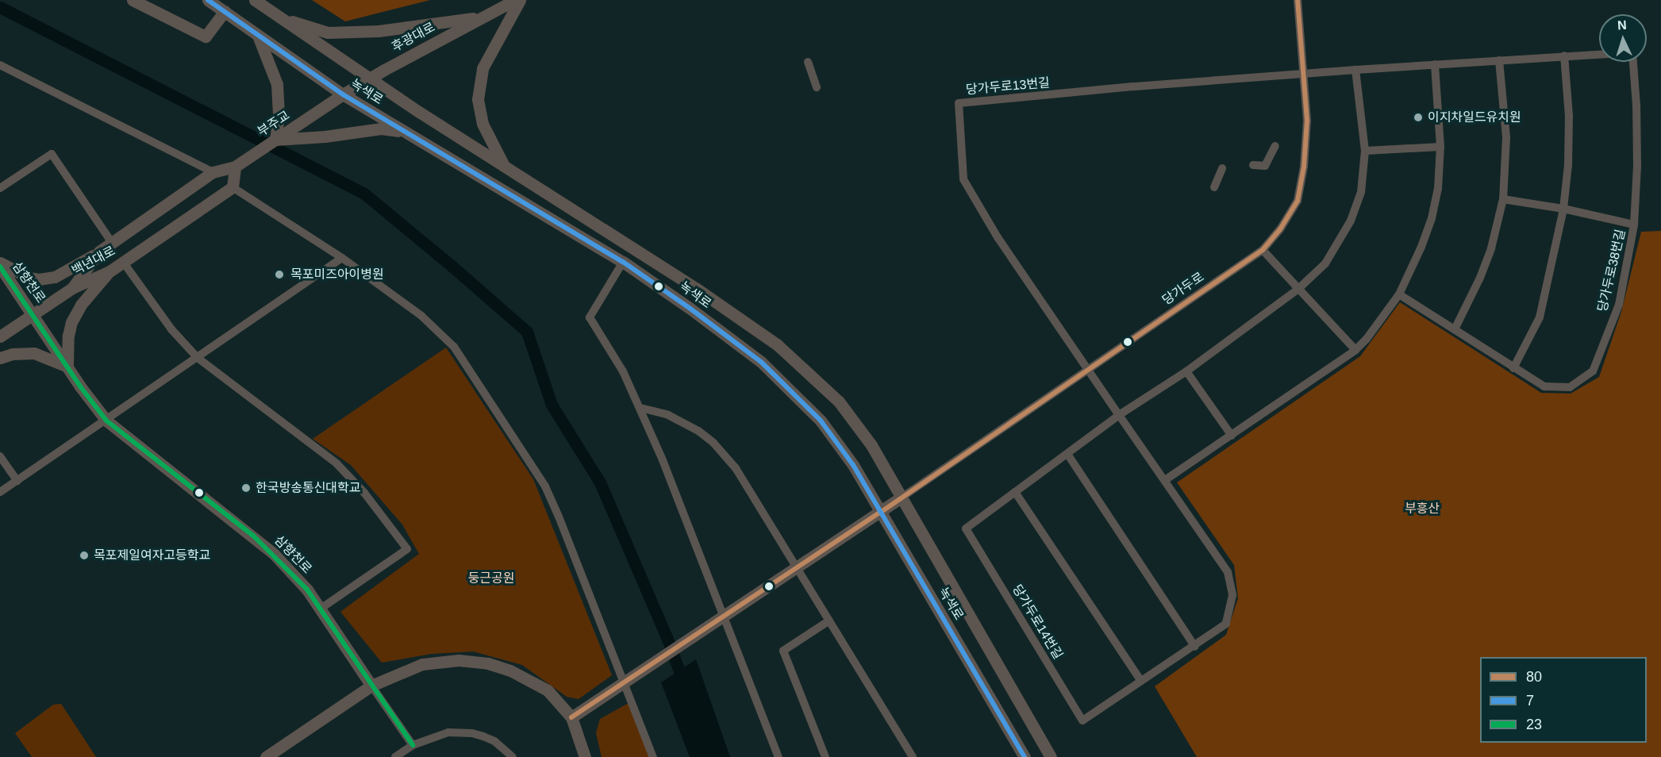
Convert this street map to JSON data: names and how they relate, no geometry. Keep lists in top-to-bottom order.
{
  "streets": {
    "street": [
      "후광대로",
      "당가두로13번길",
      "녹색로",
      "부주교",
      "백년대로",
      "당가두로38번길",
      "삼향천로",
      "당가두로",
      "당가두로14번길"
    ]
  },
  "crossings": [
    ["후광대로", "녹색로"],
    ["후광대로", "부주교"],
    ["당가두로13번길", "당가두로38번길"],
    ["당가두로13번길", "당가두로"],
    ["녹색로", "당가두로"],
    ["부주교", "백년대로"],
    ["당가두로38번길", "당가두로"]
  ],
  "parks": ["부흥산", "둥근공원"],
  "places": [
    "이지차일드유치원",
    "목포미즈아이병원",
    "한국방송통신대학교",
    "목포제일여자고등학교"
  ],
  "lines": ["transit line 80", "transit line 7", "transit line 23"],
  "legend": ["80", "7", "23"],
  "north": "top"
}
